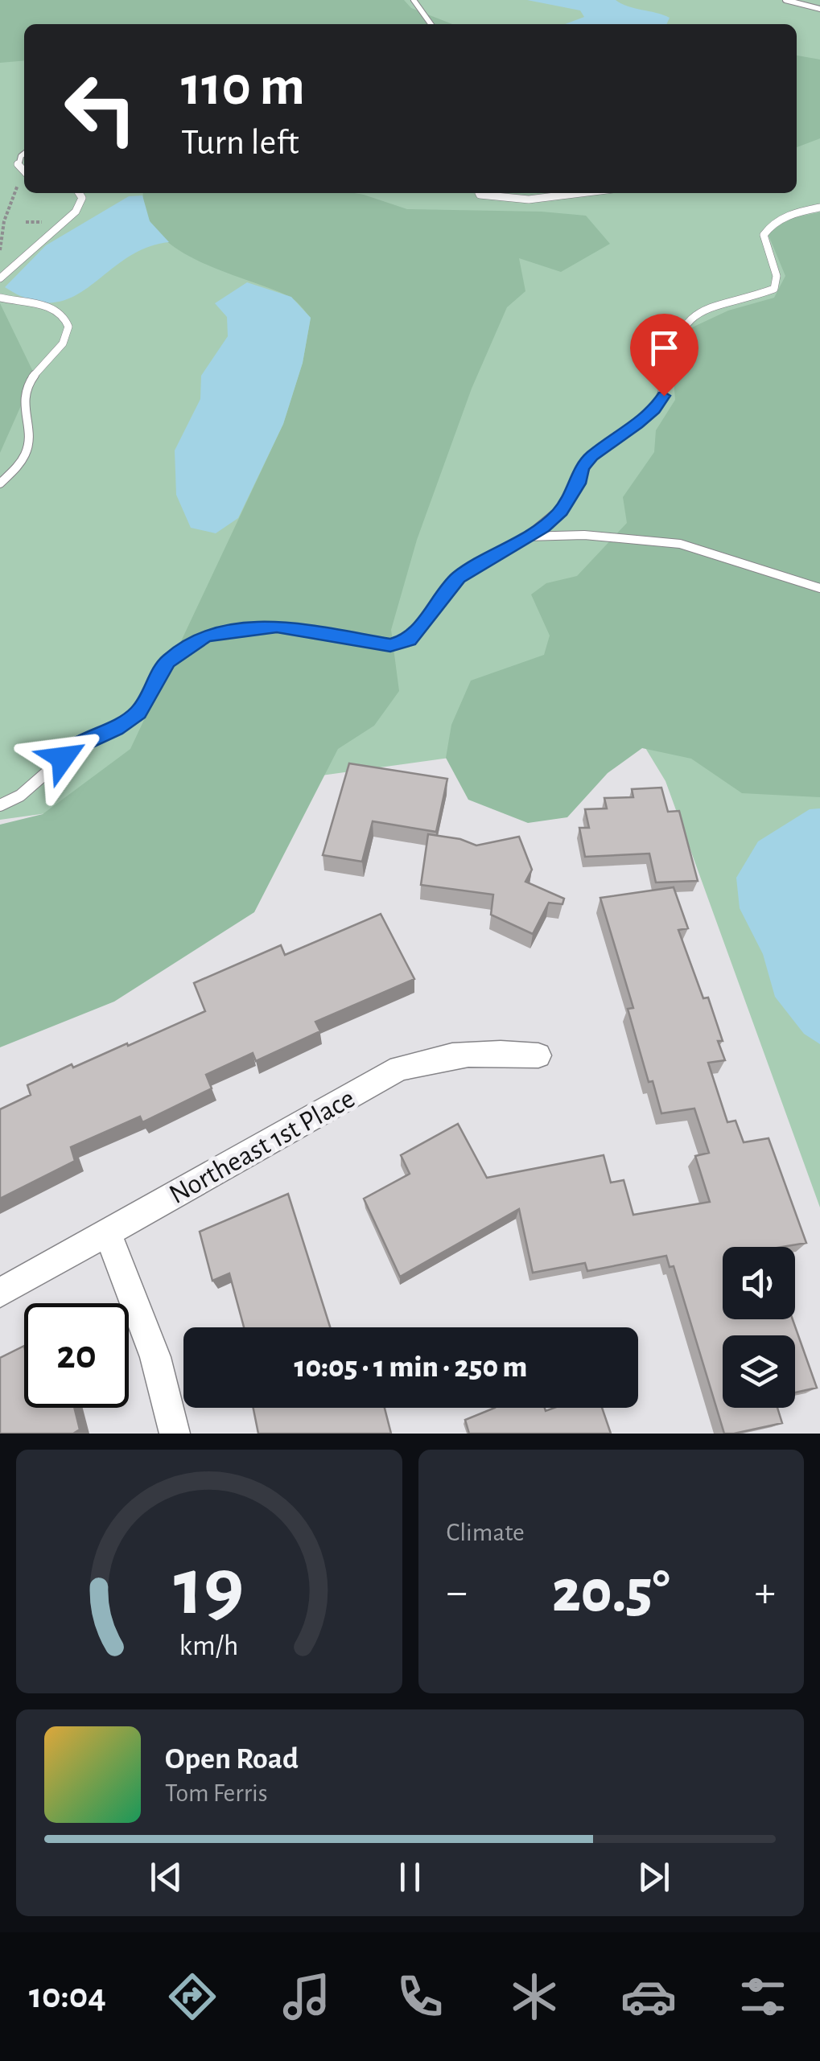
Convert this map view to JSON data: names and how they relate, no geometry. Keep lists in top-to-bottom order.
{
  "streets": {
    "street": ["Northeast 1st Place"]
  },
  "page": {
    "turn": ["110 m", "Turn left"],
    "limit": "20",
    "trip": "10:05 · 1 min · 250 m",
    "tile": "Climate",
    "heat": ["−", "20.5°", "+"],
    "song": ["Open Road", "Tom Ferris"],
    "tabs": "10:04",
    "gauge": ["19", "km/h"]
  }
}
